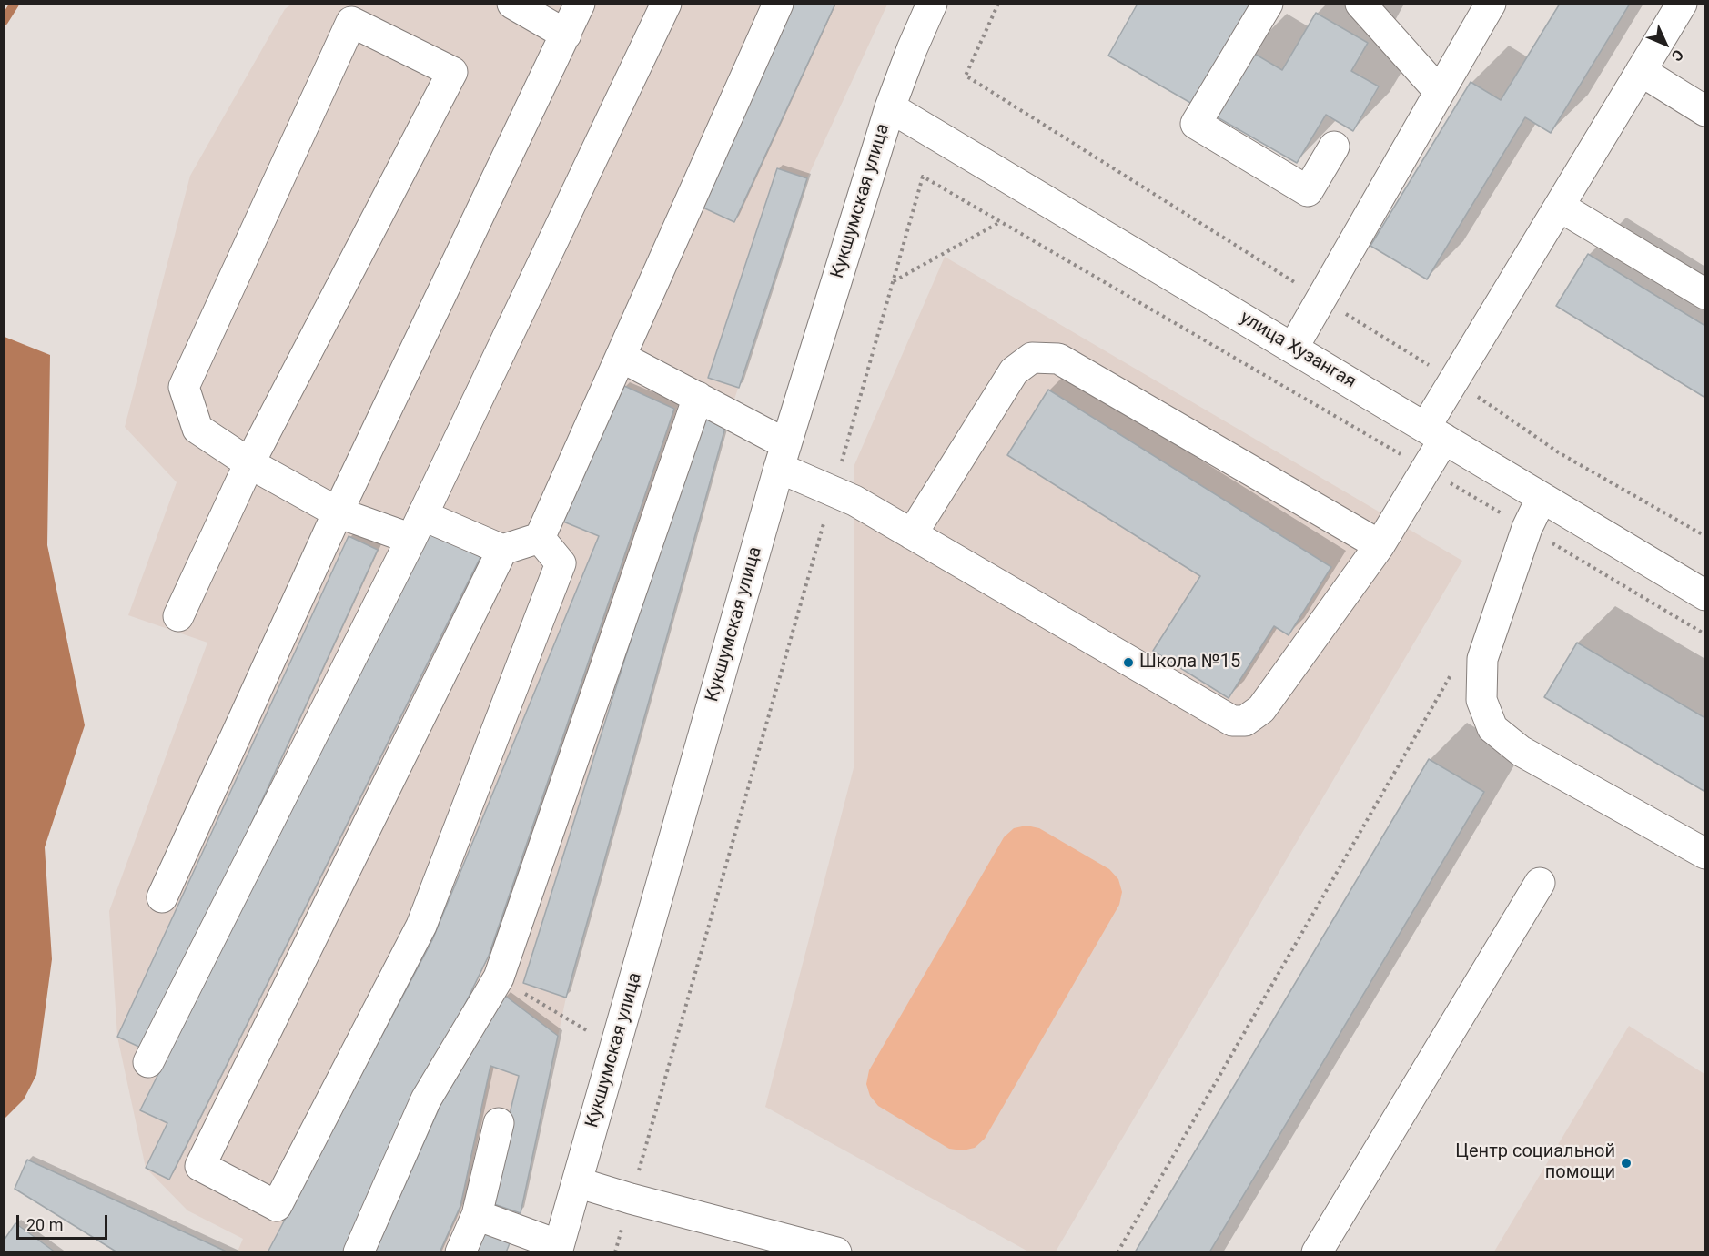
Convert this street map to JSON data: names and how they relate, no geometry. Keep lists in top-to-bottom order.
{
  "streets": {
    "street": ["Кукшумская улица", "улица Хузангая"]
  },
  "crossings": [
    ["Кукшумская улица", "улица Хузангая"]
  ],
  "places": ["Школа №15", "Центр социальной помощи"],
  "scale_bar": "20 m",
  "north": "bottom right"
}
